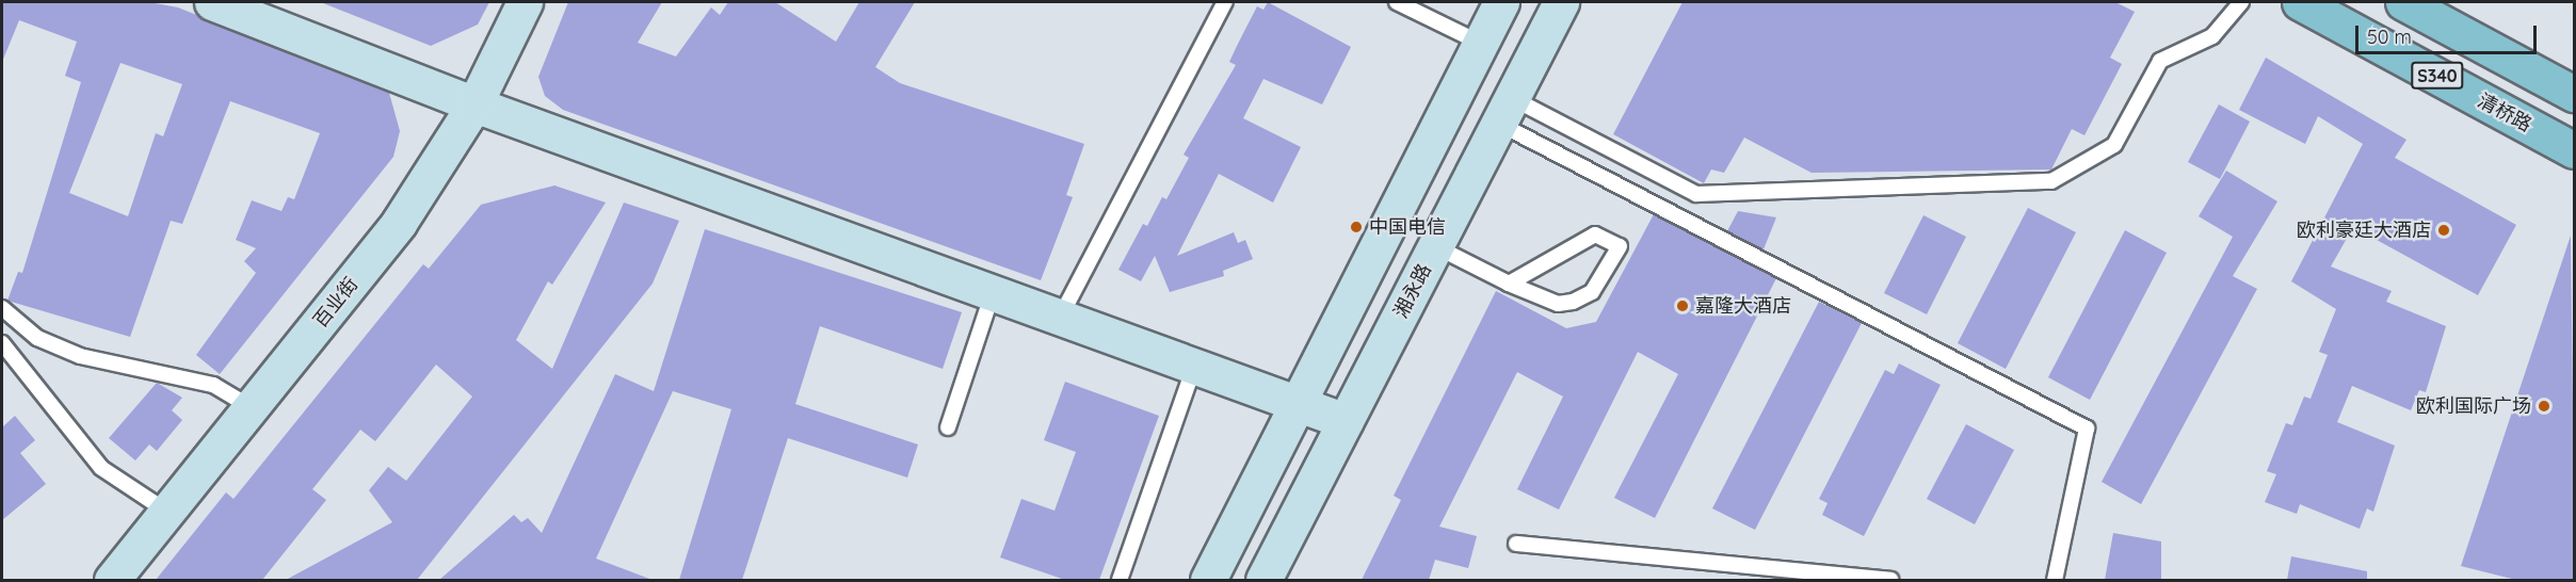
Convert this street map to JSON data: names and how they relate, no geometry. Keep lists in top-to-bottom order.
{
  "streets": {
    "main road": ["S340", "清桥路"],
    "street": ["湘永路", "百业街"]
  },
  "places": [
    "中国电信",
    "欧利豪廷大酒店",
    "嘉隆大酒店",
    "欧利国际广场"
  ],
  "scale_bar": "50 m"
}
